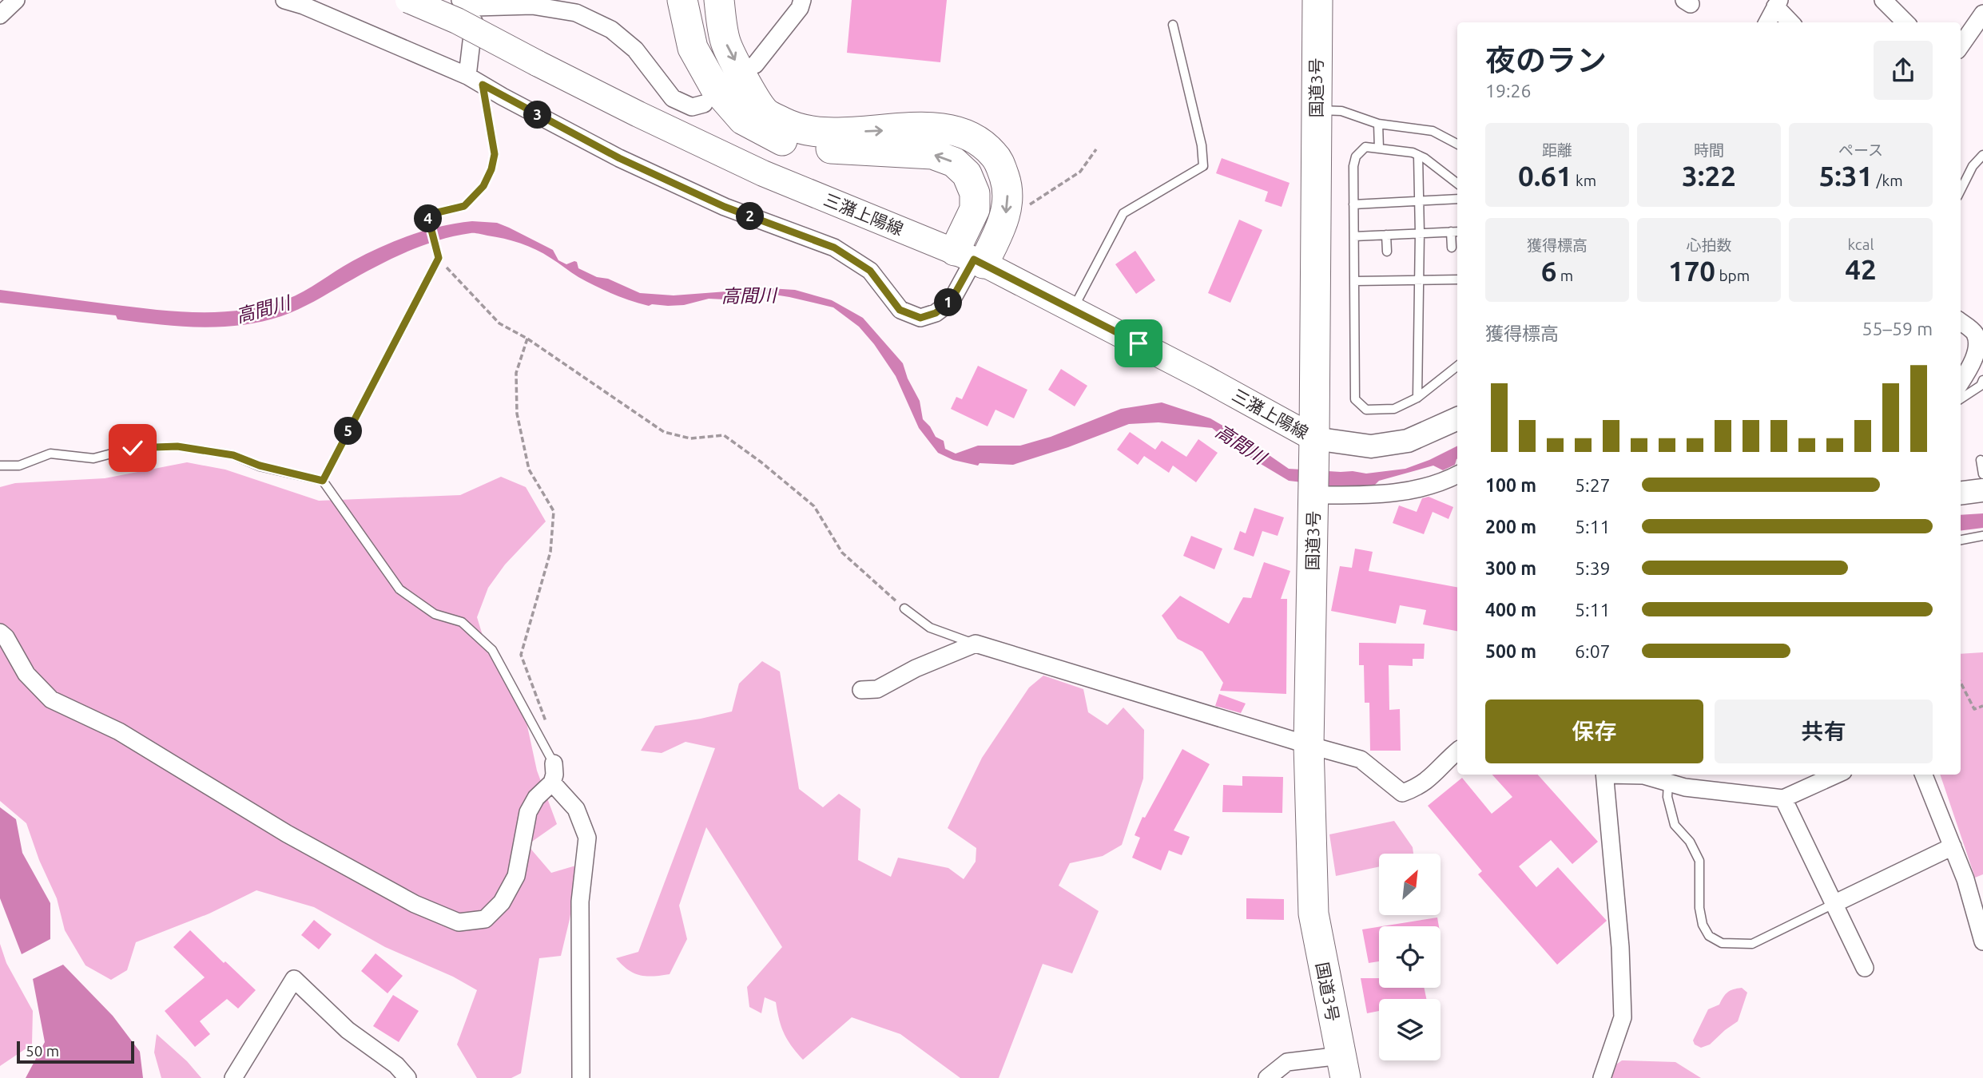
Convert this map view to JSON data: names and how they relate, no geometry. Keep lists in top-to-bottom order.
{
  "streets": {
    "highway": ["国道3号"],
    "main road": ["三潴上陽線"]
  },
  "crossings": [
    ["国道3号", "三潴上陽線"]
  ],
  "water": ["高間川"],
  "scale_bar": "50 m",
  "north": "top right",
  "page": {
    "heading": ["夜のラン", "19:26"],
    "pins": [
      "3",
      "2",
      "4",
      "1",
      "5"
    ],
    "stats": [
      ["距離", "0.61 km"],
      ["時間", "3:22"],
      ["ペース", "5:31 /km"],
      ["獲得標高", "6 m"],
      ["心拍数", "170 bpm"],
      ["kcal", "42"]
    ],
    "chart": ["獲得標高", "55–59 m"],
    "list": [
      {
        "name": "100 m",
        "note": "5:27"
      },
      {
        "name": "200 m",
        "note": "5:11"
      },
      {
        "name": "300 m",
        "note": "5:39"
      },
      {
        "name": "400 m",
        "note": "5:11"
      },
      {
        "name": "500 m",
        "note": "6:07"
      }
    ],
    "buttons": ["保存", "共有"],
    "scale": "50 m"
  }
}
